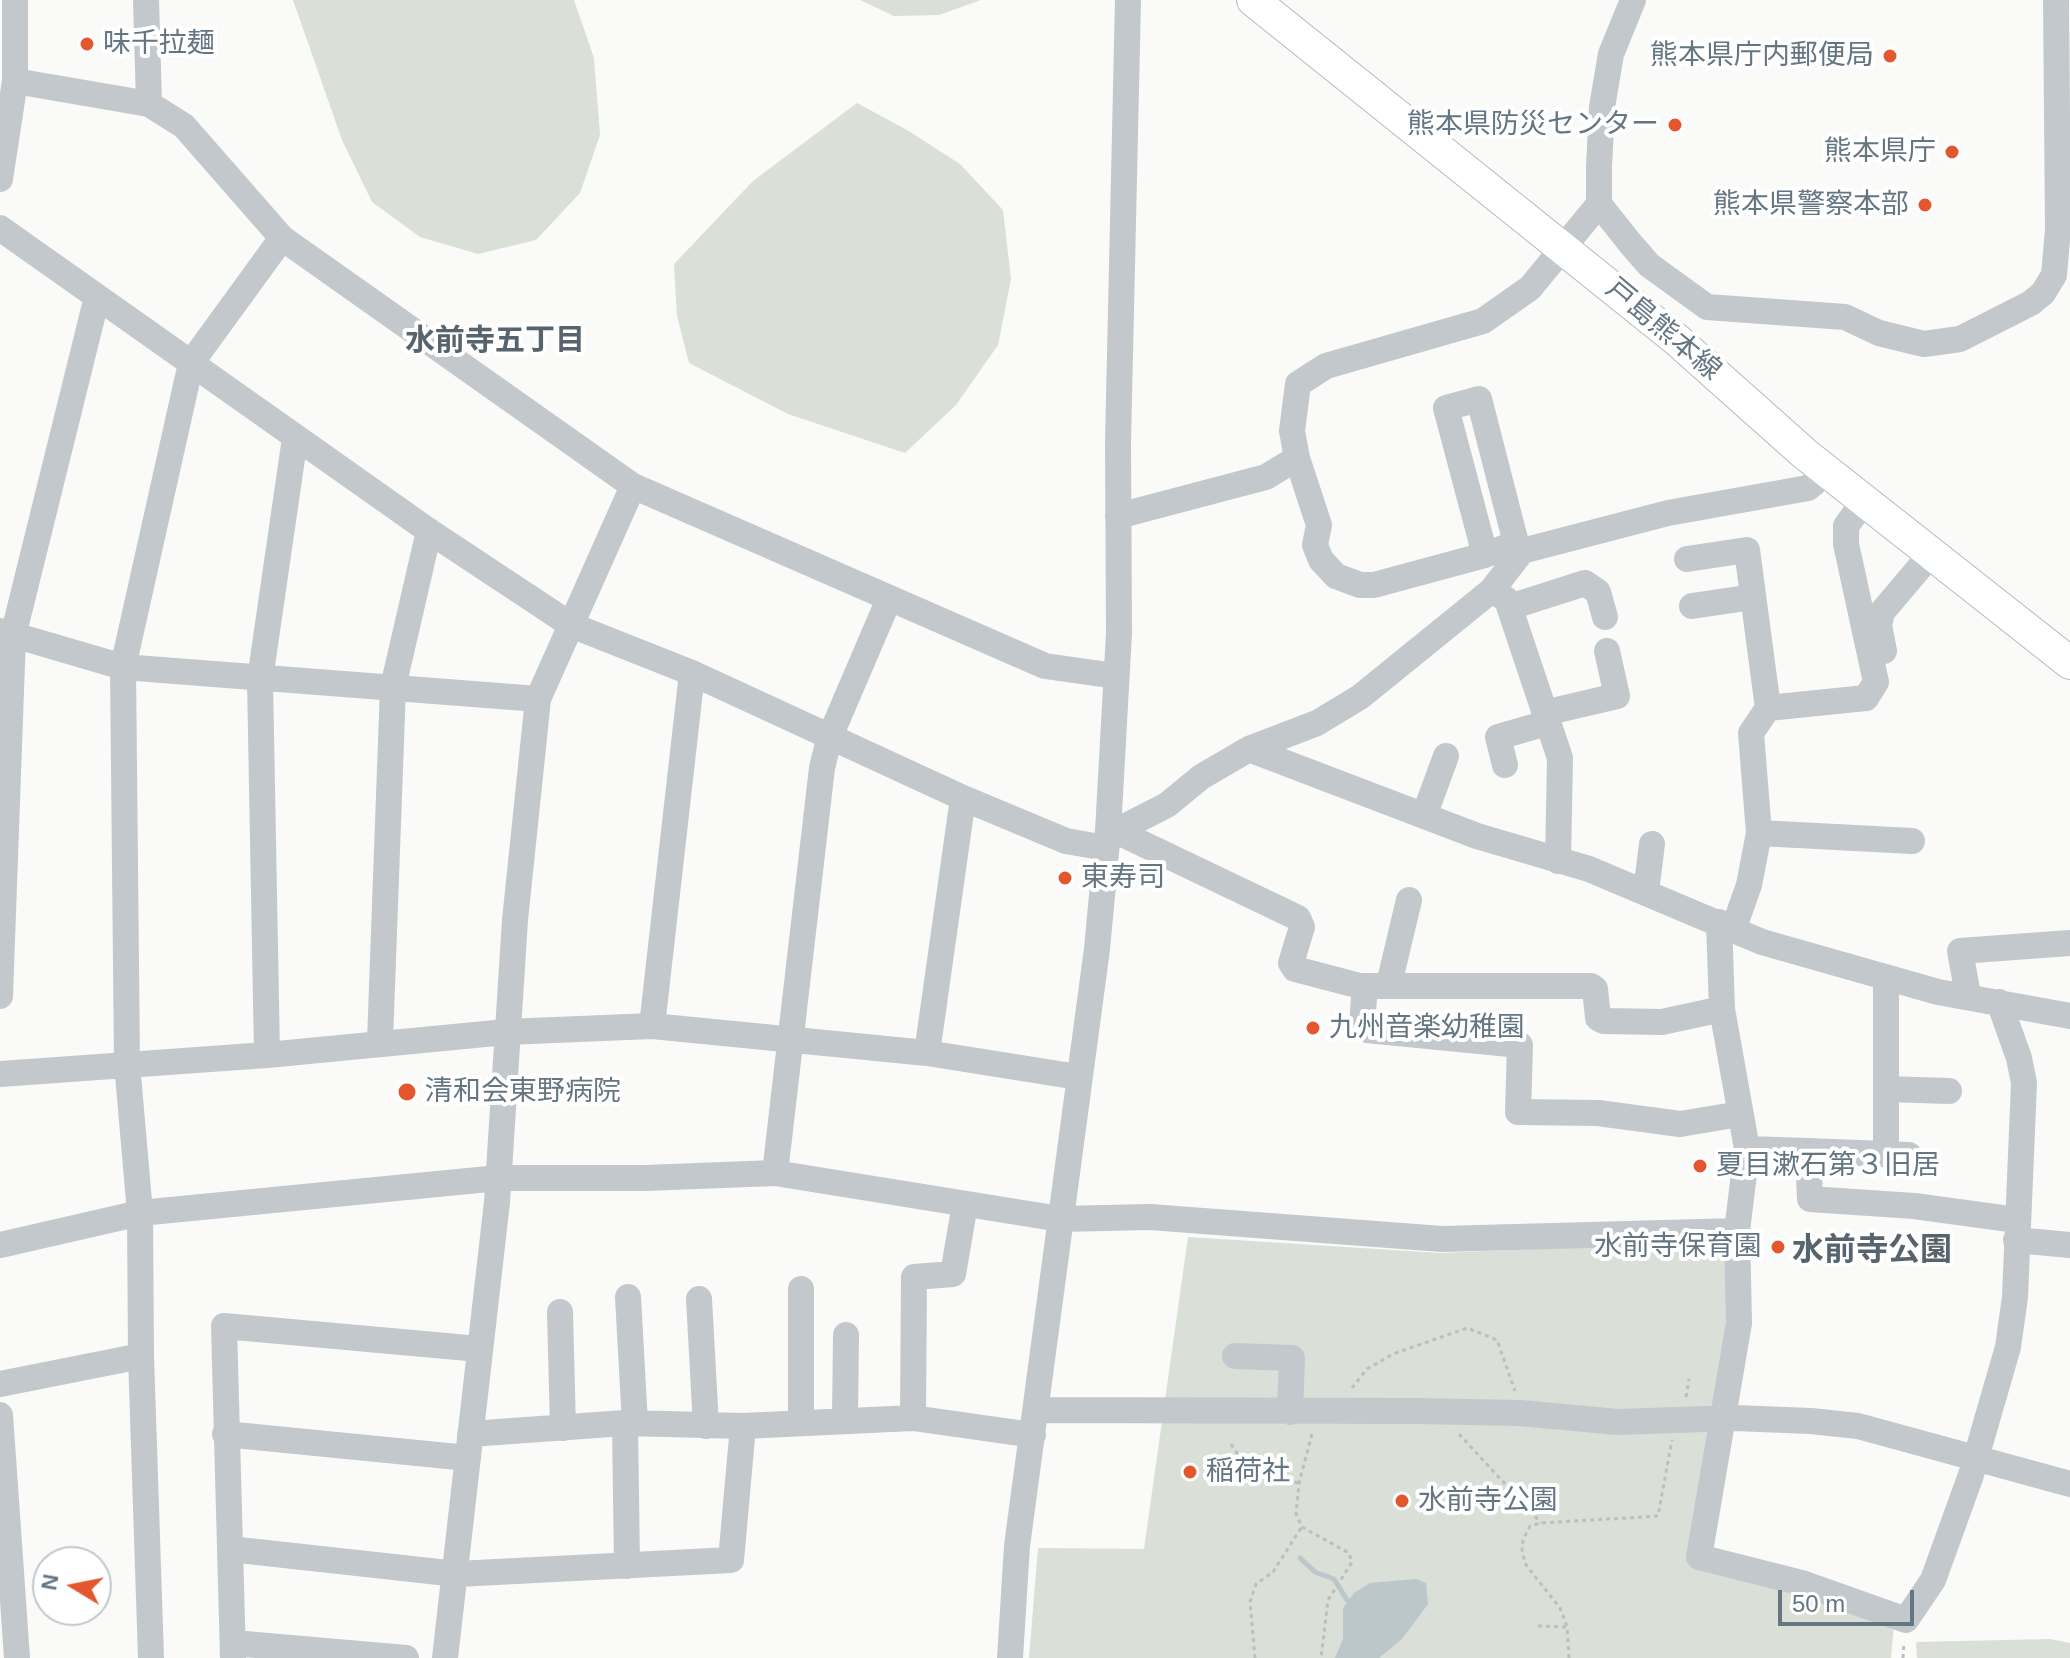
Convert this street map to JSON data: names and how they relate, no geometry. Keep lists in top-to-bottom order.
{
  "streets": {
    "main road": ["戸島熊本線"]
  },
  "districts": ["水前寺五丁目", "水前寺公園"],
  "places": [
    "味千拉麺",
    "熊本県庁内郵便局",
    "熊本県防災センター",
    "熊本県庁",
    "熊本県警察本部",
    "東寿司",
    "九州音楽幼稚園",
    "清和会東野病院",
    "夏目漱石第３旧居",
    "水前寺保育園",
    "稲荷社",
    "水前寺公園"
  ],
  "scale_bar": "50 m",
  "north": "left"
}
